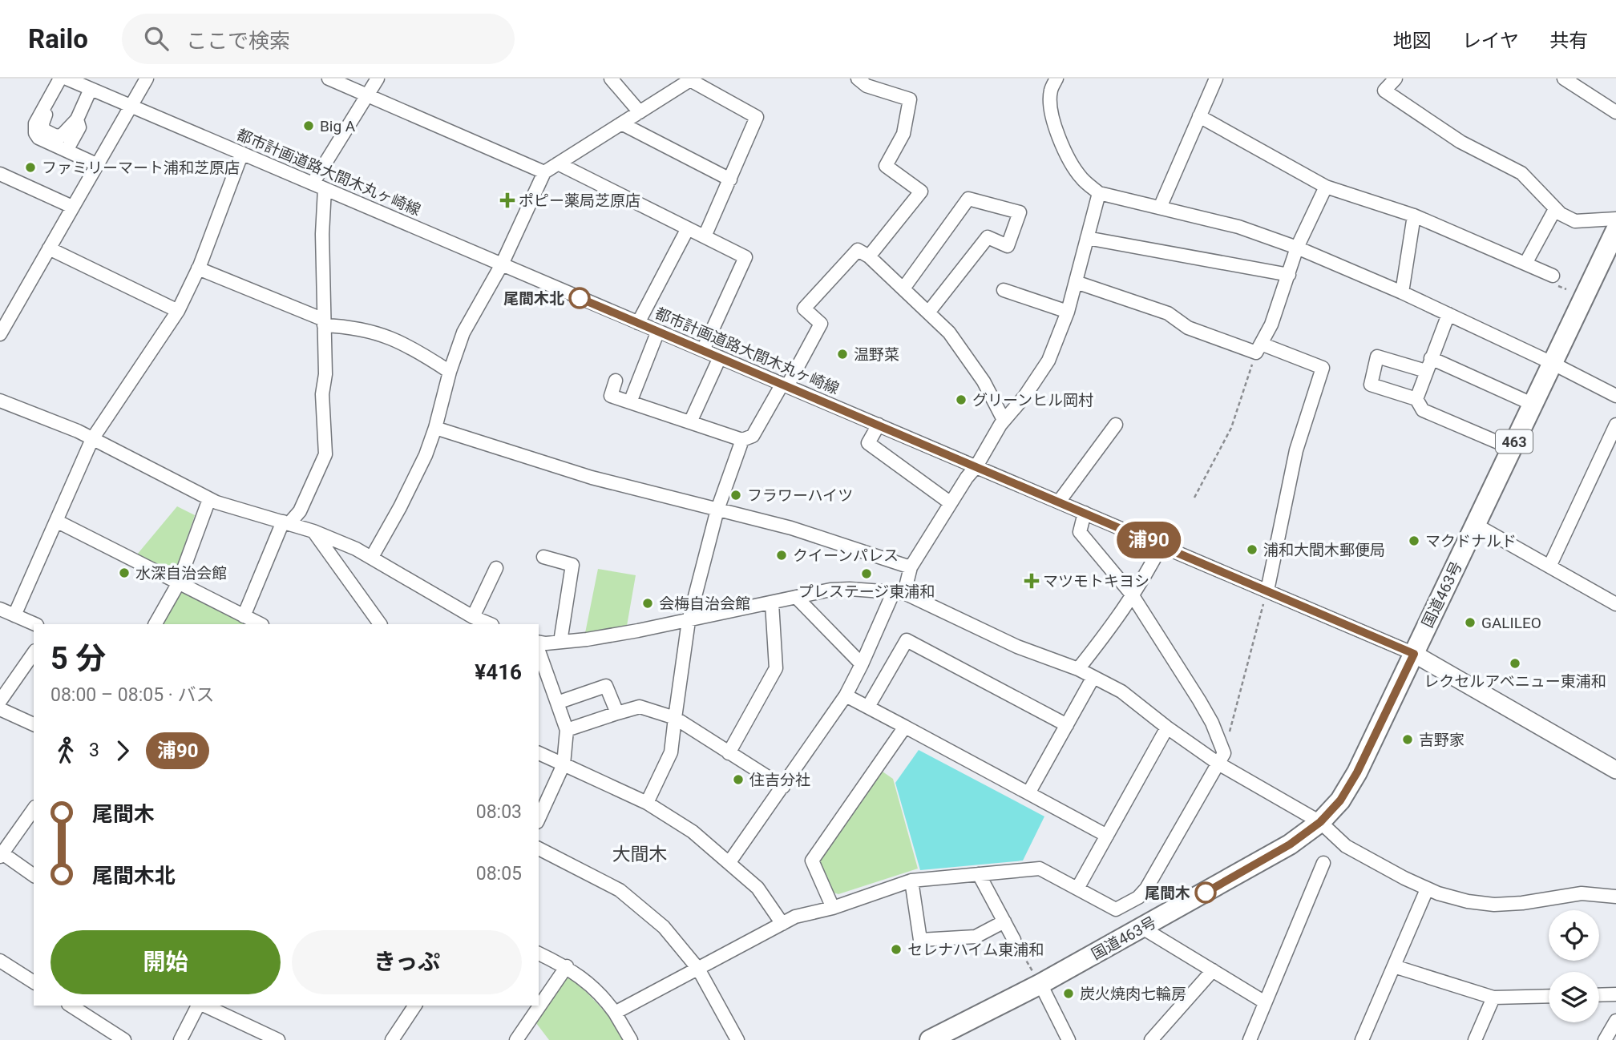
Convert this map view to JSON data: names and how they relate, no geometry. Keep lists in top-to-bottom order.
{
  "streets": {
    "highway": ["463", "国道463号"],
    "street": ["都市計画道路大間木丸ヶ崎線"]
  },
  "crossings": [
    ["都市計画道路大間木丸ヶ崎線", "国道463号"]
  ],
  "districts": ["大間木"],
  "places": {
    "other": [
      "Big A",
      "ファミリーマート浦和芝原店",
      "尾間木北",
      "温野菜",
      "グリーンヒル岡村",
      "フラワーハイツ",
      "マクドナルド",
      "浦和大間木郵便局",
      "クイーンパレス",
      "水深自治会館",
      "プレステージ東浦和",
      "会梅自治会館",
      "GALILEO",
      "レクセルアベニュー東浦和",
      "吉野家",
      "住吉分社",
      "尾間木",
      "セレナハイム東浦和",
      "炭火焼肉七輪房"
    ],
    "health": ["ポピー薬局芝原店", "マツモトキヨシ"]
  },
  "lines": ["bus line 浦90"],
  "page": {
    "header": "Railo",
    "search": "ここで検索",
    "nav": ["地図", "レイヤ", "共有"],
    "on_map": "浦90",
    "heading": ["5 分", "08:00 – 08:05 · バス", "¥416"],
    "legs": ["3", "浦90"],
    "list": [
      {
        "name": "尾間木",
        "value": "08:03"
      },
      {
        "name": "尾間木北",
        "value": "08:05"
      }
    ],
    "buttons": ["開始", "きっぷ"]
  }
}
